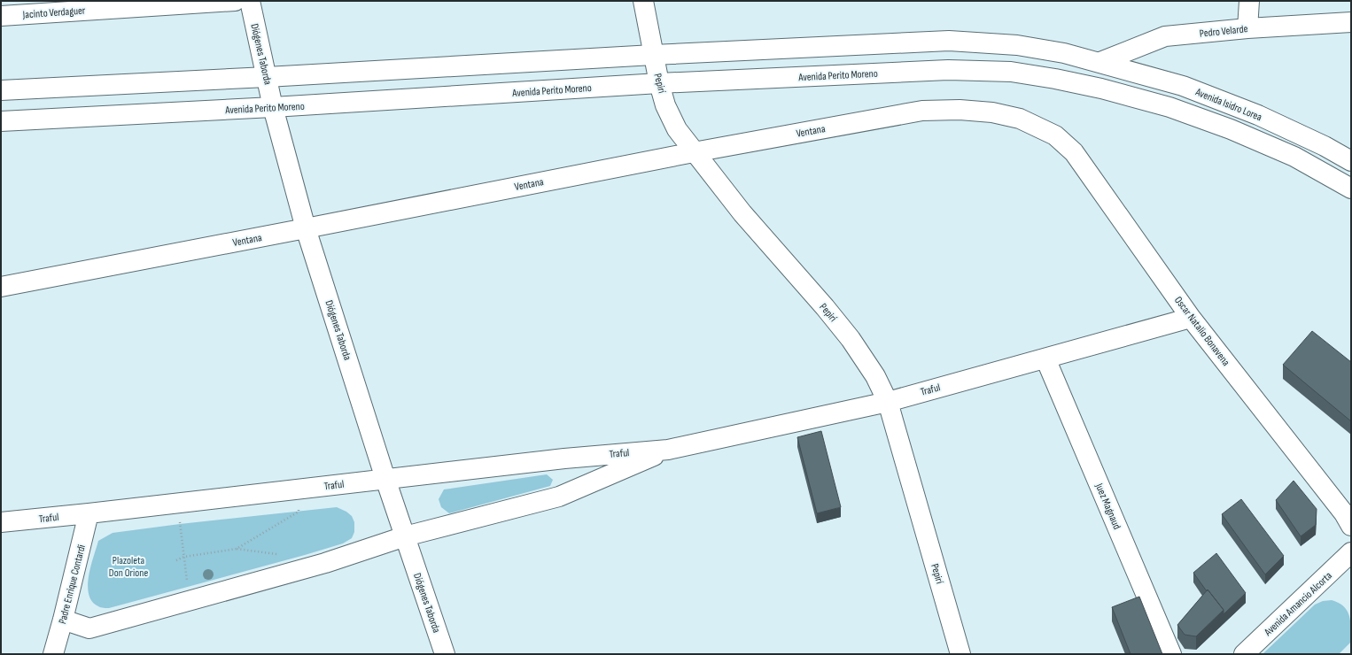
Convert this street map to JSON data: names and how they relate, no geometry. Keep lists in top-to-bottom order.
{
  "streets": {
    "street": [
      "Jacinto Verdaguer",
      "Pedro Velarde",
      "Diógenes Taborda",
      "Avenida Perito Moreno",
      "Pepirí",
      "Avenida Isidro Lorea",
      "Ventana",
      "Oscar Natalio Bonavena",
      "Traful",
      "Juez Magnaud",
      "Padre Enrique Contardi",
      "Avenida Amancio Alcorta"
    ]
  },
  "crossings": [
    ["Pedro Velarde", "Avenida Isidro Lorea"],
    ["Diógenes Taborda", "Avenida Perito Moreno"],
    ["Diógenes Taborda", "Ventana"],
    ["Diógenes Taborda", "Traful"],
    ["Avenida Perito Moreno", "Pepirí"],
    ["Pepirí", "Ventana"],
    ["Pepirí", "Traful"],
    ["Ventana", "Oscar Natalio Bonavena"],
    ["Oscar Natalio Bonavena", "Traful"],
    ["Traful", "Juez Magnaud"],
    ["Traful", "Padre Enrique Contardi"]
  ],
  "parks": ["Plazoleta Don Orione"]
}
